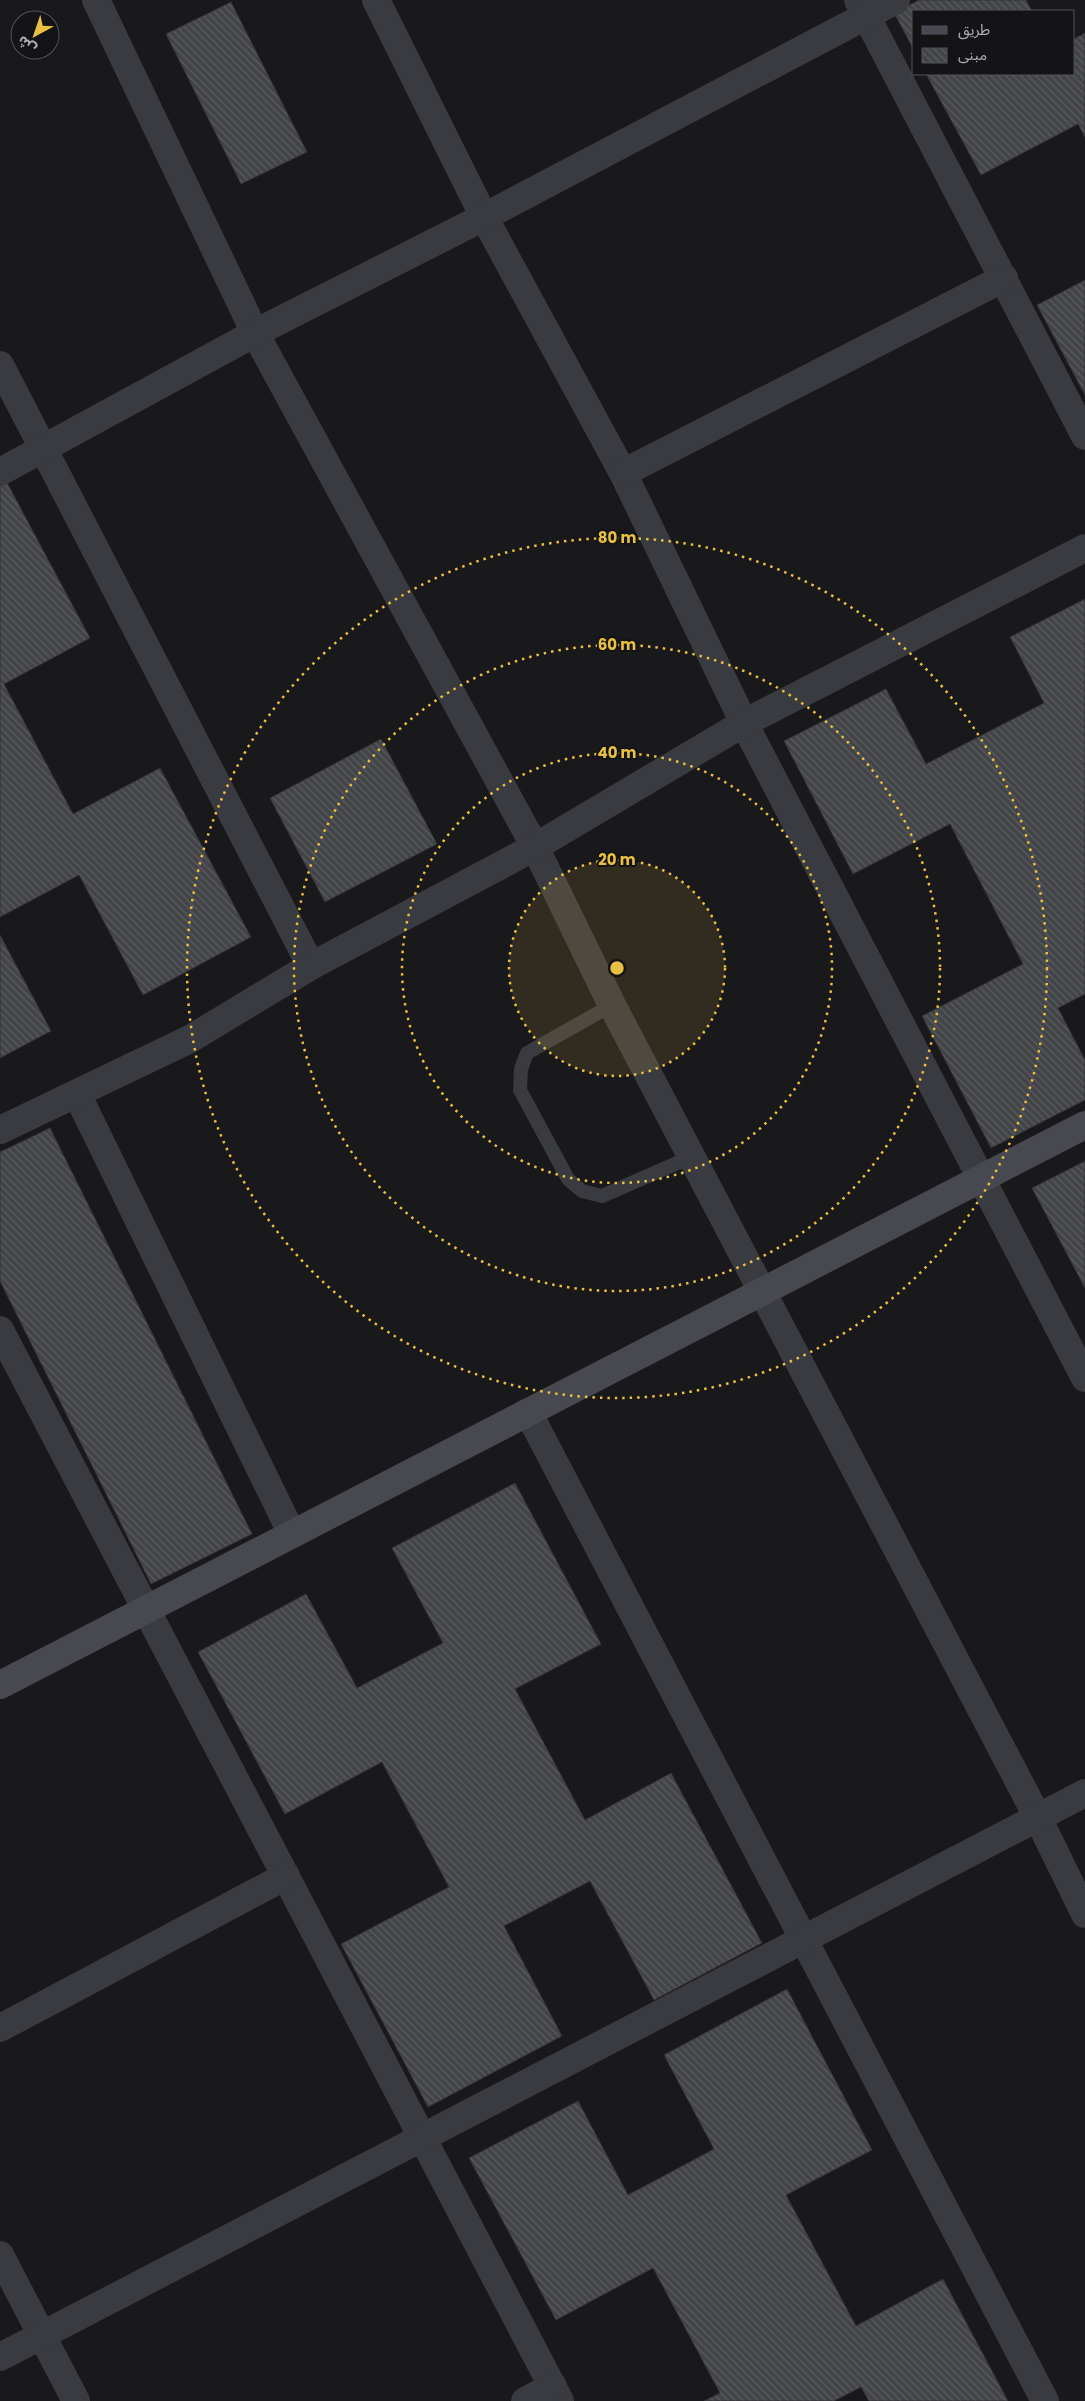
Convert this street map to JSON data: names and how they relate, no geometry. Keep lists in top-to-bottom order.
{
  "legend": ["طريق", "مبنى"],
  "north": "bottom left",
  "rings": [
    "80 m",
    "60 m",
    "40 m",
    "20 m"
  ]
}
